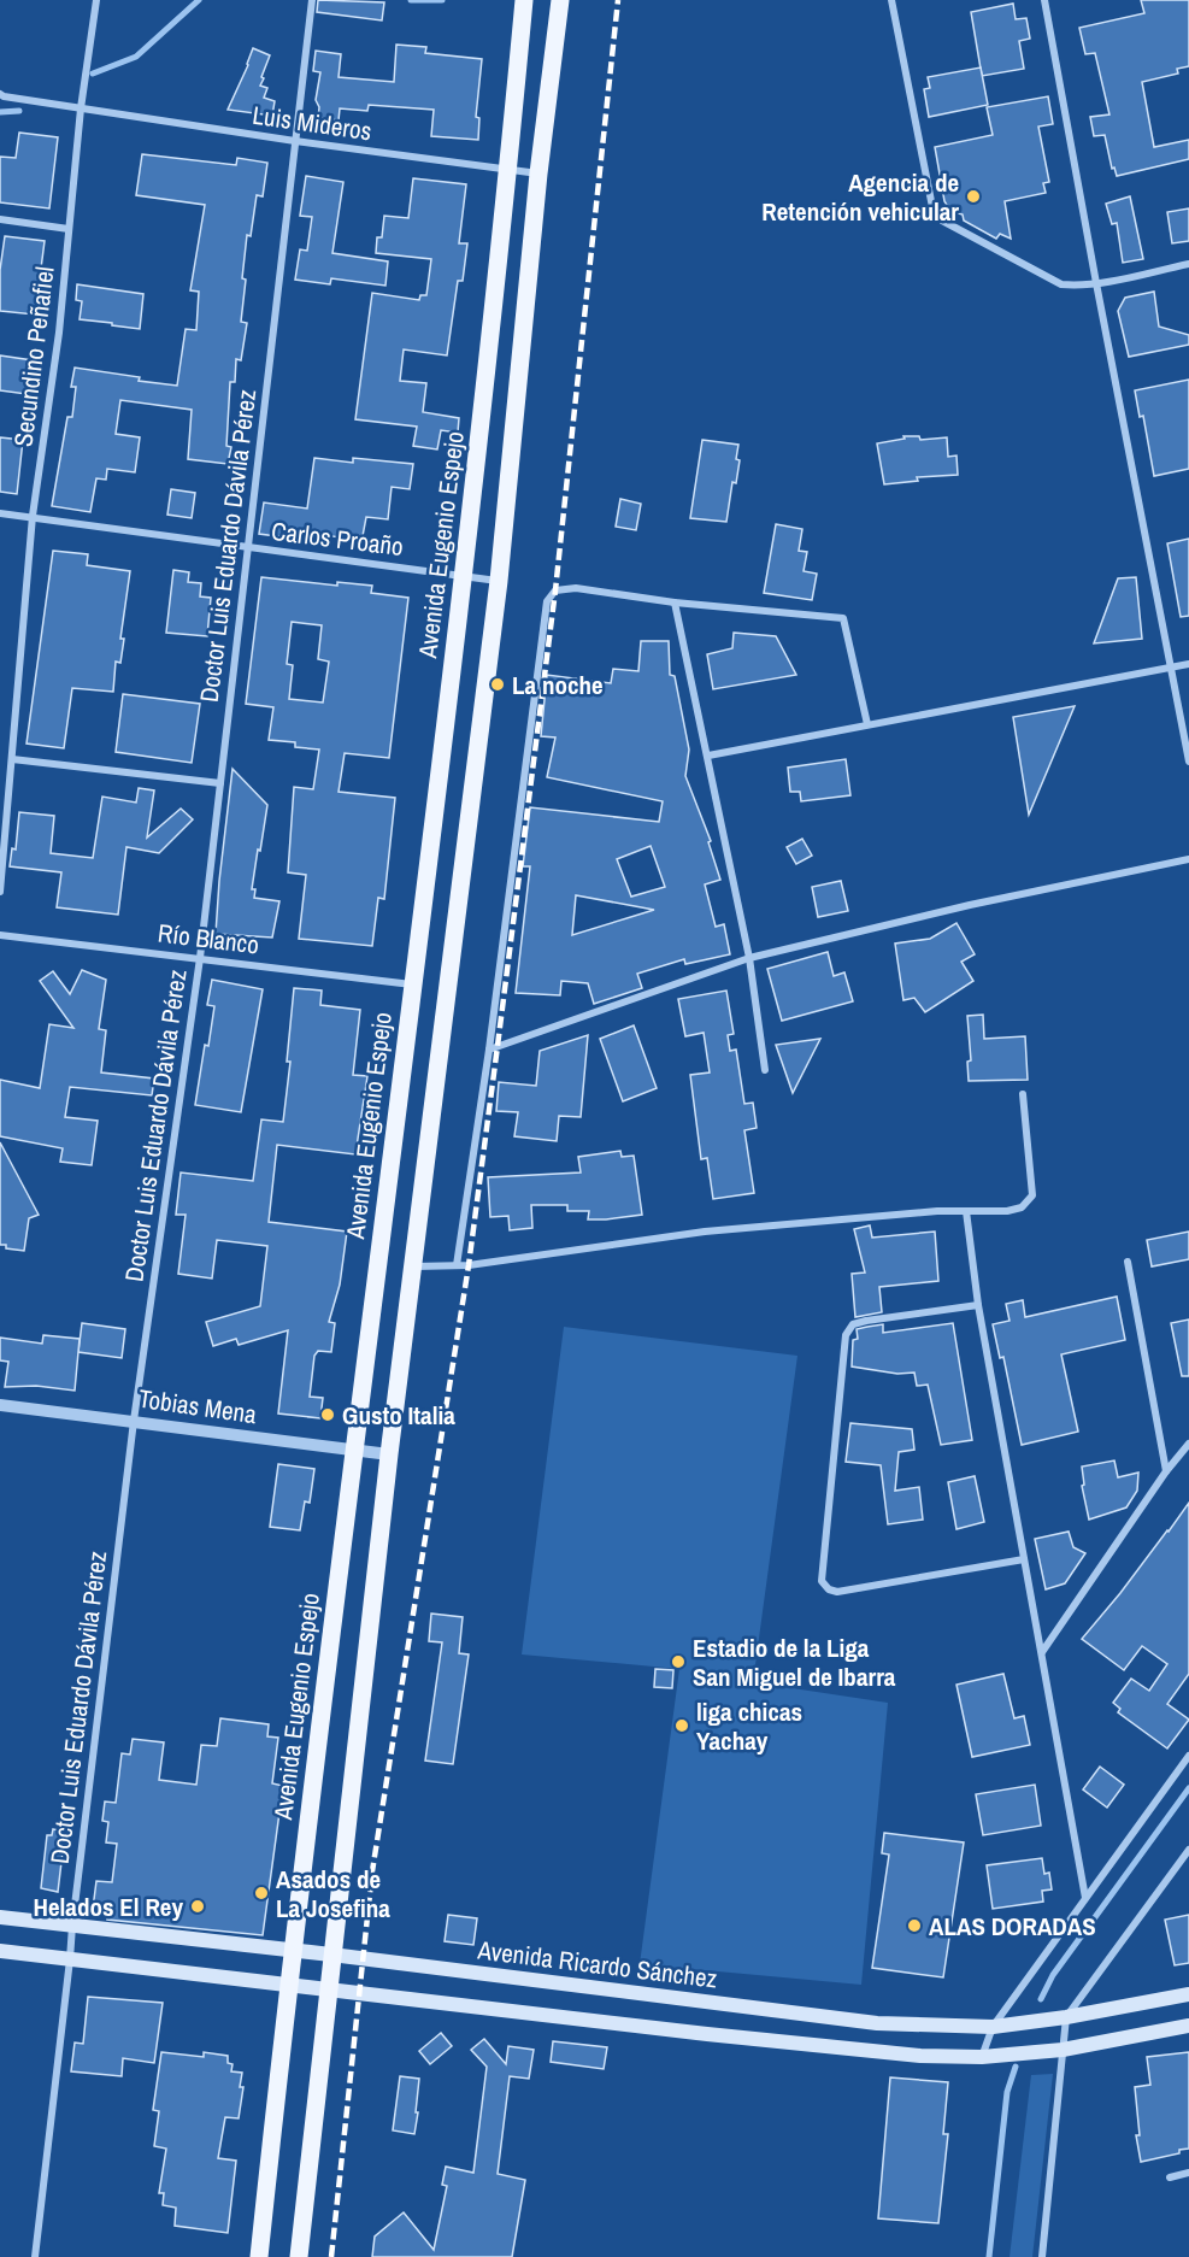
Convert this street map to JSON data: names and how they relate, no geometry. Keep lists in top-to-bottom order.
{
  "streets": {
    "main road": ["Avenida Eugenio Espejo", "Avenida Ricardo Sánchez"],
    "street": [
      "Luis Mideros",
      "Secundino Peñafiel",
      "Carlos Proaño",
      "Doctor Luis Eduardo Dávila Pérez",
      "Río Blanco",
      "Tobias Mena"
    ]
  },
  "crossings": [
    ["Luis Mideros", "Secundino Peñafiel"],
    ["Luis Mideros", "Avenida Eugenio Espejo"],
    ["Luis Mideros", "Doctor Luis Eduardo Dávila Pérez"],
    ["Secundino Peñafiel", "Carlos Proaño"],
    ["Carlos Proaño", "Avenida Eugenio Espejo"],
    ["Carlos Proaño", "Doctor Luis Eduardo Dávila Pérez"],
    ["Avenida Eugenio Espejo", "Río Blanco"],
    ["Avenida Eugenio Espejo", "Tobias Mena"],
    ["Avenida Eugenio Espejo", "Avenida Ricardo Sánchez"],
    ["Doctor Luis Eduardo Dávila Pérez", "Río Blanco"],
    ["Doctor Luis Eduardo Dávila Pérez", "Tobias Mena"],
    ["Doctor Luis Eduardo Dávila Pérez", "Avenida Ricardo Sánchez"]
  ],
  "places": [
    "Agencia de Retención vehicular",
    "La noche",
    "Gusto Italia",
    "Estadio de la Liga San Miguel de Ibarra",
    "liga chicas Yachay",
    "Asados de La Josefina",
    "Helados El Rey",
    "ALAS DORADAS"
  ]
}
